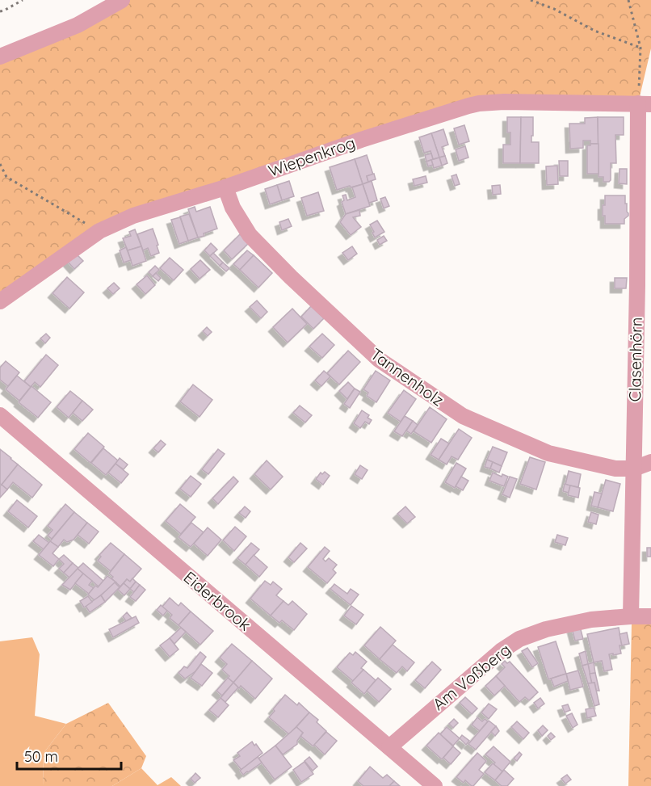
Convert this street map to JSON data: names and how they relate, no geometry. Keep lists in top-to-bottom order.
{
  "streets": {
    "street": [
      "Wiepenkrog",
      "Clasenhörn",
      "Tannenholz",
      "Eiderbrook",
      "Am Voßberg"
    ]
  },
  "crossings": [
    ["Wiepenkrog", "Clasenhörn"],
    ["Wiepenkrog", "Tannenholz"],
    ["Clasenhörn", "Tannenholz"],
    ["Clasenhörn", "Am Voßberg"],
    ["Eiderbrook", "Am Voßberg"]
  ],
  "scale_bar": "50 m"
}
